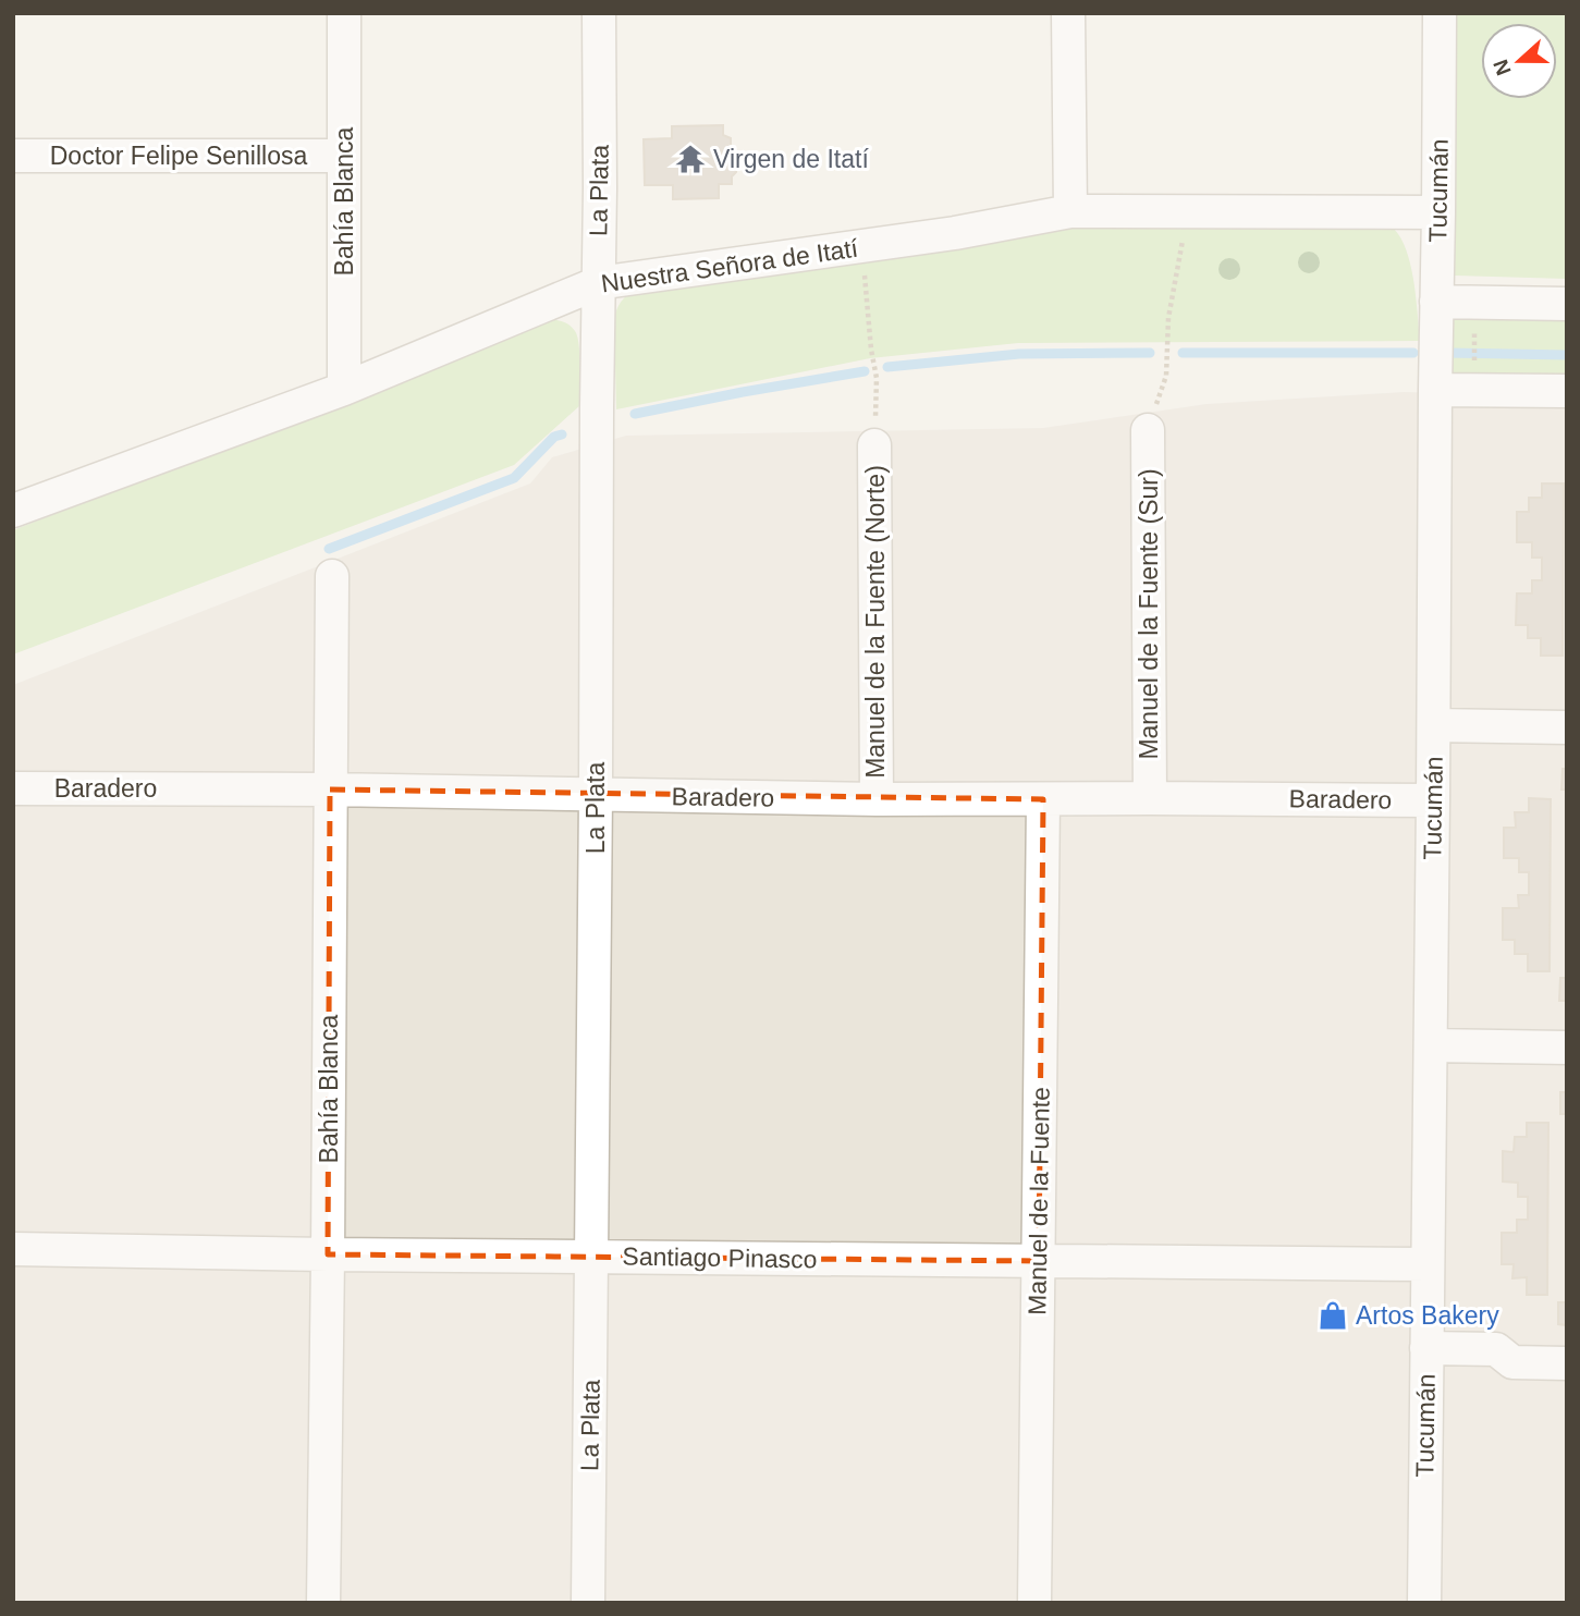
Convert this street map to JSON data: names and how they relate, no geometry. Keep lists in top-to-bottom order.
{
  "streets": {
    "street": [
      "Doctor Felipe Senillosa",
      "La Plata",
      "Tucumán",
      "Bahía Blanca",
      "Nuestra Señora de Itatí",
      "Manuel de la Fuente (Sur)",
      "Manuel de la Fuente (Norte)",
      "Baradero",
      "Manuel de la Fuente",
      "Santiago Pinasco"
    ]
  },
  "crossings": [
    ["Doctor Felipe Senillosa", "Bahía Blanca"],
    ["La Plata", "Nuestra Señora de Itatí"],
    ["La Plata", "Baradero"],
    ["La Plata", "Santiago Pinasco"],
    ["Tucumán", "Nuestra Señora de Itatí"],
    ["Tucumán", "Baradero"],
    ["Tucumán", "Santiago Pinasco"],
    ["Bahía Blanca", "Nuestra Señora de Itatí"],
    ["Bahía Blanca", "Baradero"],
    ["Bahía Blanca", "Santiago Pinasco"],
    ["Manuel de la Fuente (Sur)", "Baradero"],
    ["Manuel de la Fuente (Norte)", "Baradero"],
    ["Baradero", "Manuel de la Fuente"],
    ["Manuel de la Fuente", "Santiago Pinasco"]
  ],
  "places": {
    "temple": ["Virgen de Itatí"],
    "shop": ["Artos Bakery"]
  },
  "north": "left"
}
